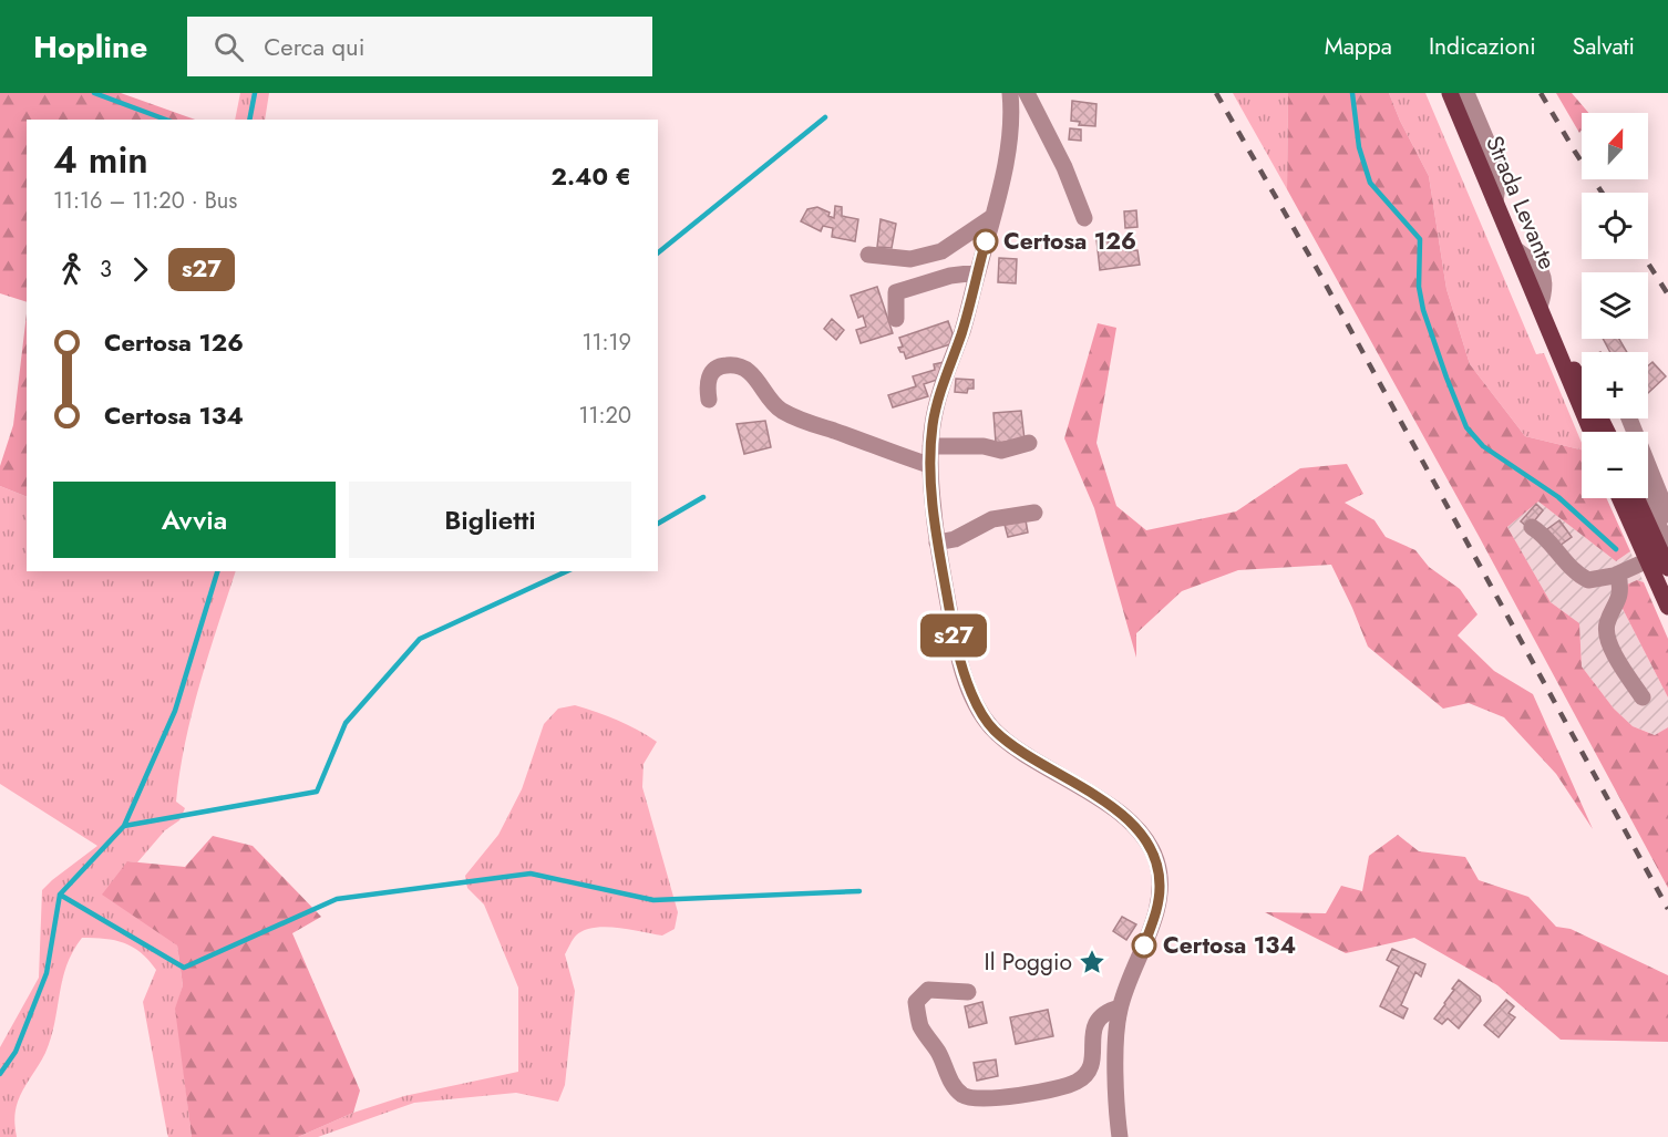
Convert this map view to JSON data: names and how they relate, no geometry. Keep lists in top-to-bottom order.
{
  "streets": {
    "main road": ["Strada Levante"]
  },
  "places": {
    "other": ["Certosa 126", "Certosa 134"],
    "place": ["Il Poggio"]
  },
  "lines": ["bus line s27"],
  "north": "top",
  "page": {
    "header": "Hopline",
    "search": "Cerca qui",
    "nav": ["Mappa", "Indicazioni", "Salvati"],
    "on_map": "s27",
    "map_buttons": ["+", "−"],
    "heading": ["4 min", "11:16 – 11:20 · Bus", "2.40 €"],
    "legs": ["3", "s27"],
    "list": [
      {
        "name": "Certosa 126",
        "value": "11:19"
      },
      {
        "name": "Certosa 134",
        "value": "11:20"
      }
    ],
    "buttons": ["Avvia", "Biglietti"]
  }
}
